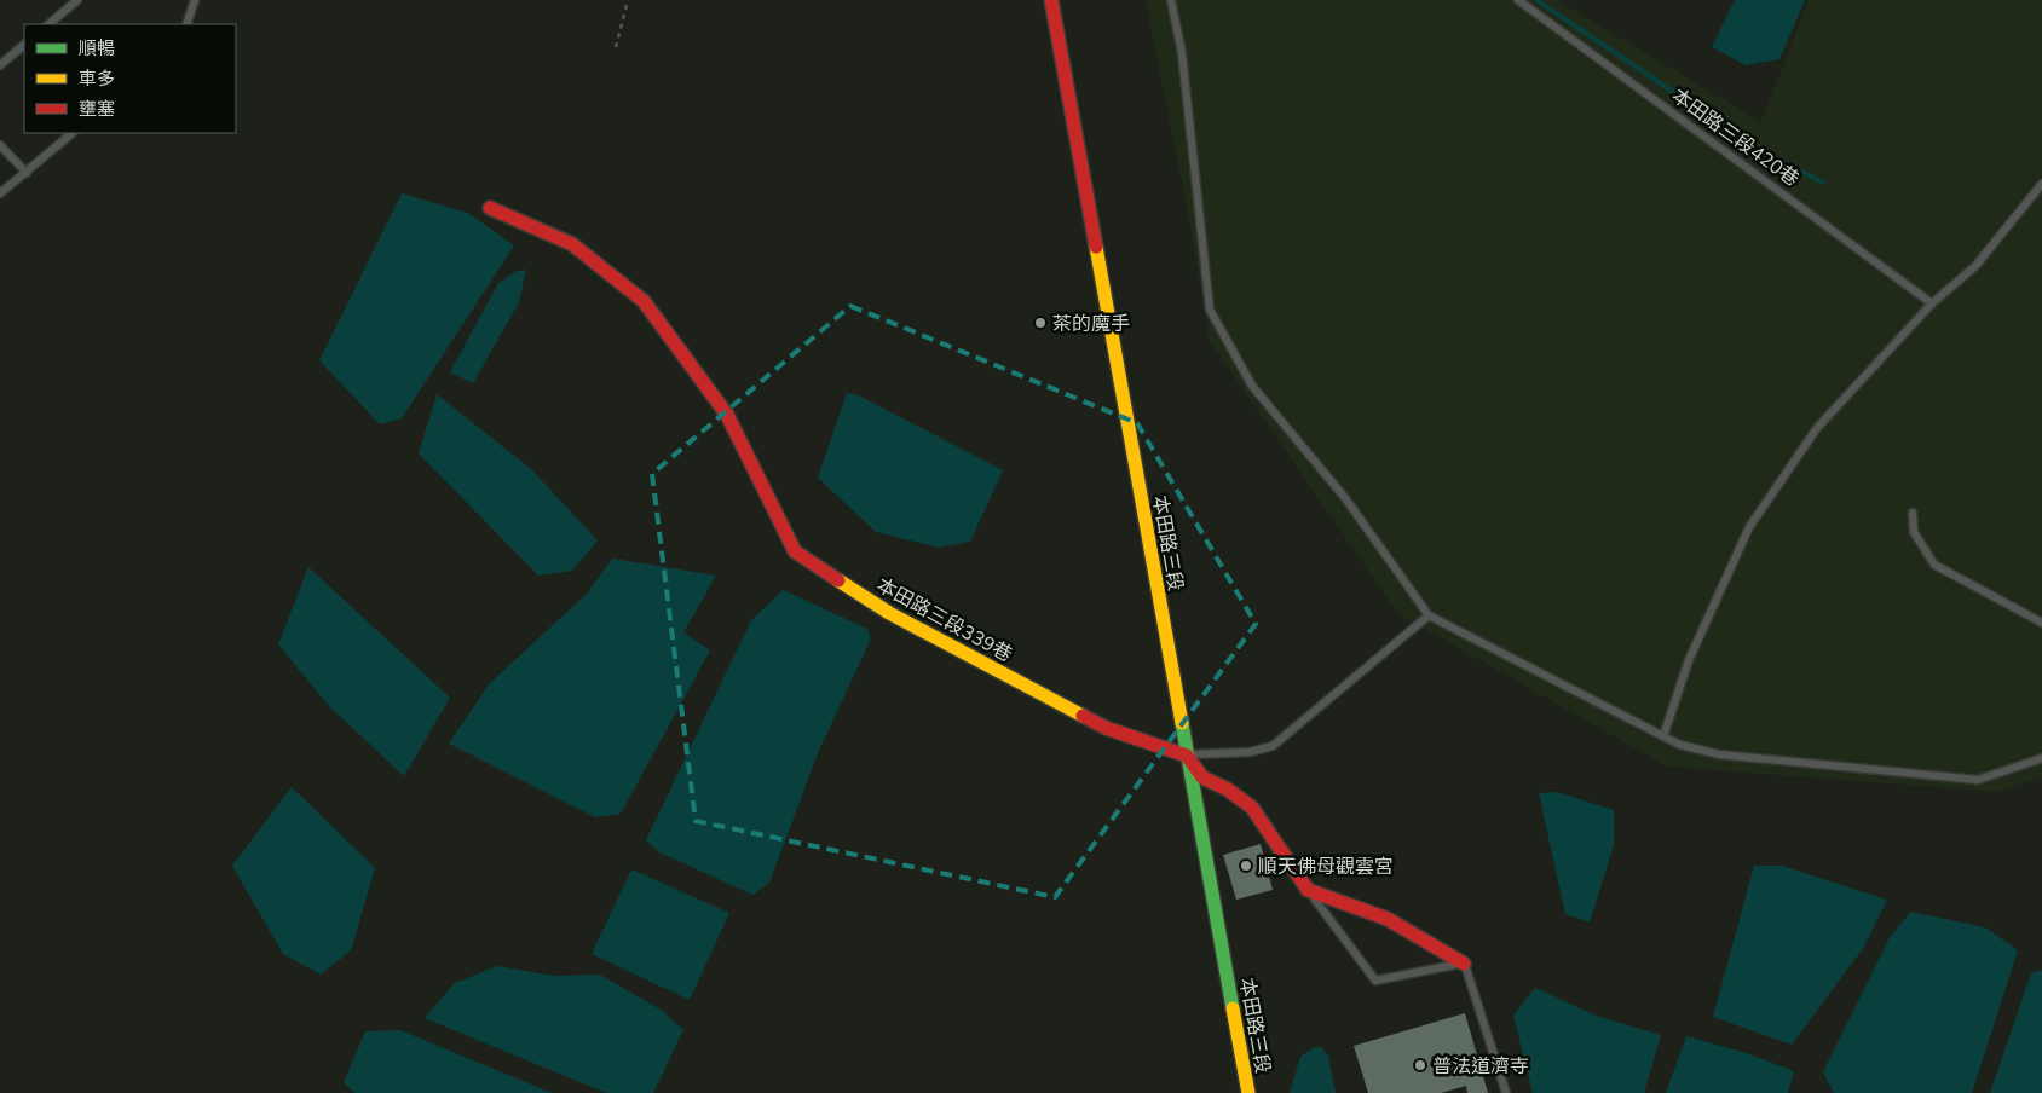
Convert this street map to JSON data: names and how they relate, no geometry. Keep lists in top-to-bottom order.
{
  "streets": {
    "street": ["本田路三段", "本田路三段339巷"],
    "lane": ["本田路三段420巷"]
  },
  "crossings": [
    ["本田路三段", "本田路三段339巷"]
  ],
  "places": ["茶的魔手", "順天佛母觀雲宮", "普法道濟寺"],
  "legend": ["順暢", "車多", "壅塞"]
}
